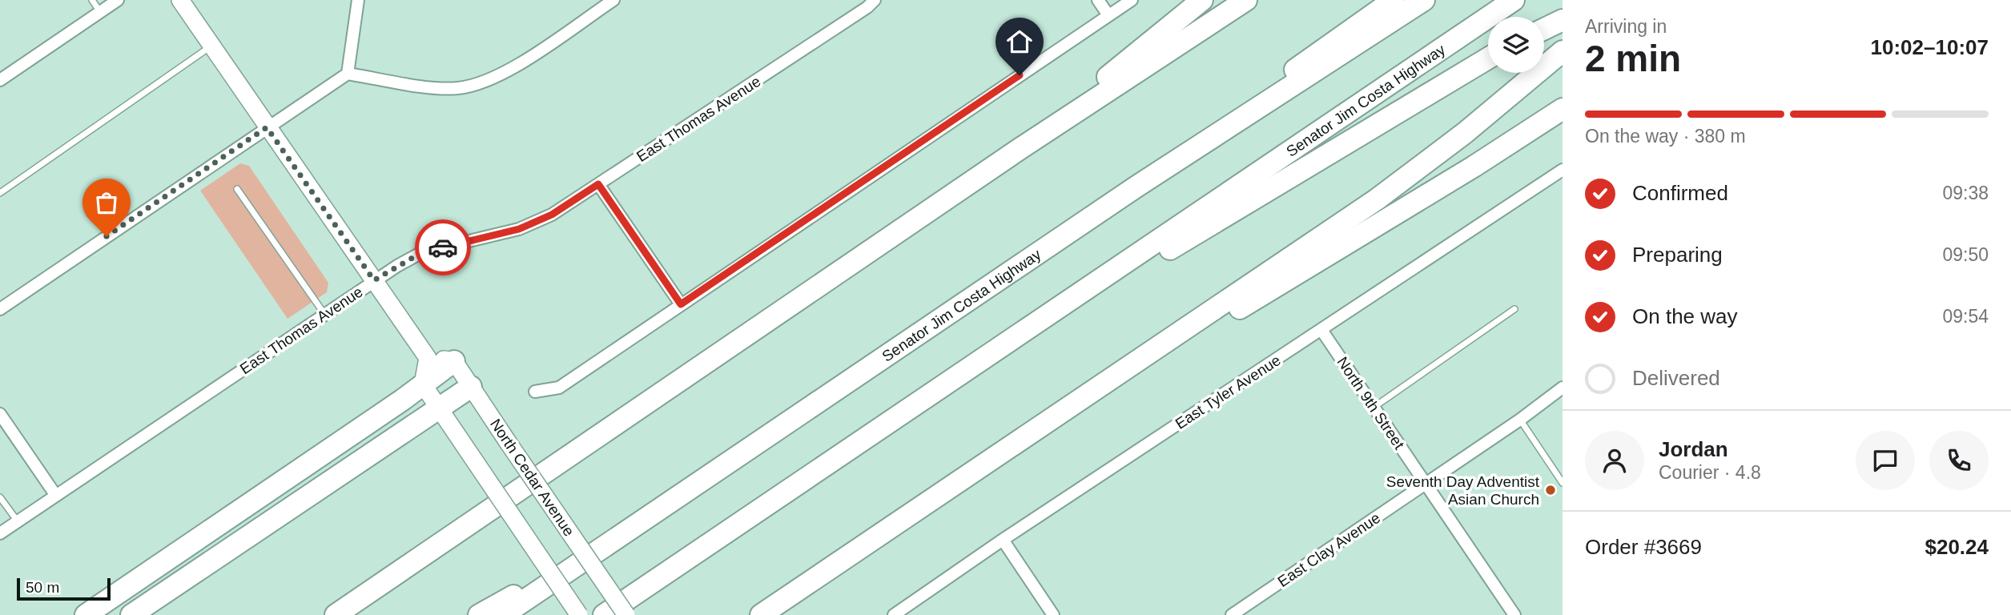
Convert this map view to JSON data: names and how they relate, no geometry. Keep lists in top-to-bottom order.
{
  "streets": {
    "highway": ["Senator Jim Costa Highway"],
    "main road": ["North Cedar Avenue"],
    "street": [
      "East Thomas Avenue",
      "East Tyler Avenue",
      "North 9th Street",
      "East Clay Avenue"
    ]
  },
  "crossings": [
    ["East Tyler Avenue", "North 9th Street"],
    ["North 9th Street", "East Clay Avenue"]
  ],
  "places": ["Seventh Day Adventist Asian Church"],
  "scale_bar": "50 m",
  "page": {
    "heading": ["2 min", "Arriving in", "10:02–10:07"],
    "panel": [
      "Jordan",
      "Courier · 4.8",
      "Order #3669",
      "$20.24"
    ],
    "bar": "On the way · 380 m",
    "list": [
      ["Confirmed", "09:38"],
      ["Preparing", "09:50"],
      ["On the way", "09:54"],
      "Delivered"
    ],
    "scale": "50 m"
  }
}
